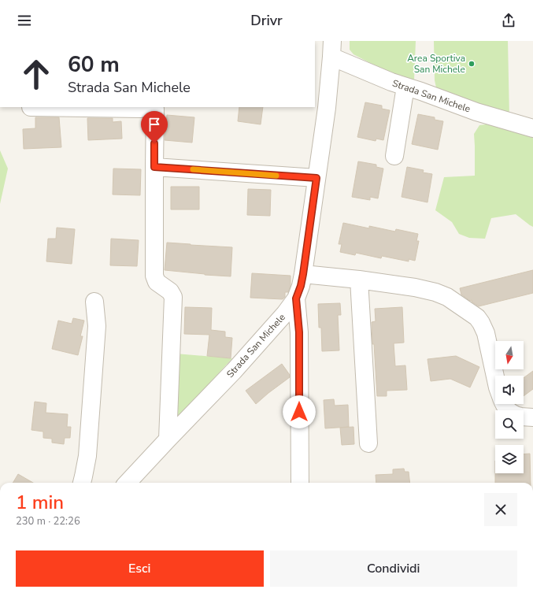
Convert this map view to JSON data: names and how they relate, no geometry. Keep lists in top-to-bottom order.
{
  "streets": {
    "street": ["Strada San Michele"]
  },
  "places": ["Area Sportiva San Michele"],
  "north": "bottom",
  "page": {
    "header": "Drivr",
    "turn": ["60 m", "Strada San Michele"],
    "heading": ["1 min", "230 m · 22:26"],
    "buttons": ["Esci", "Condividi"]
  }
}
